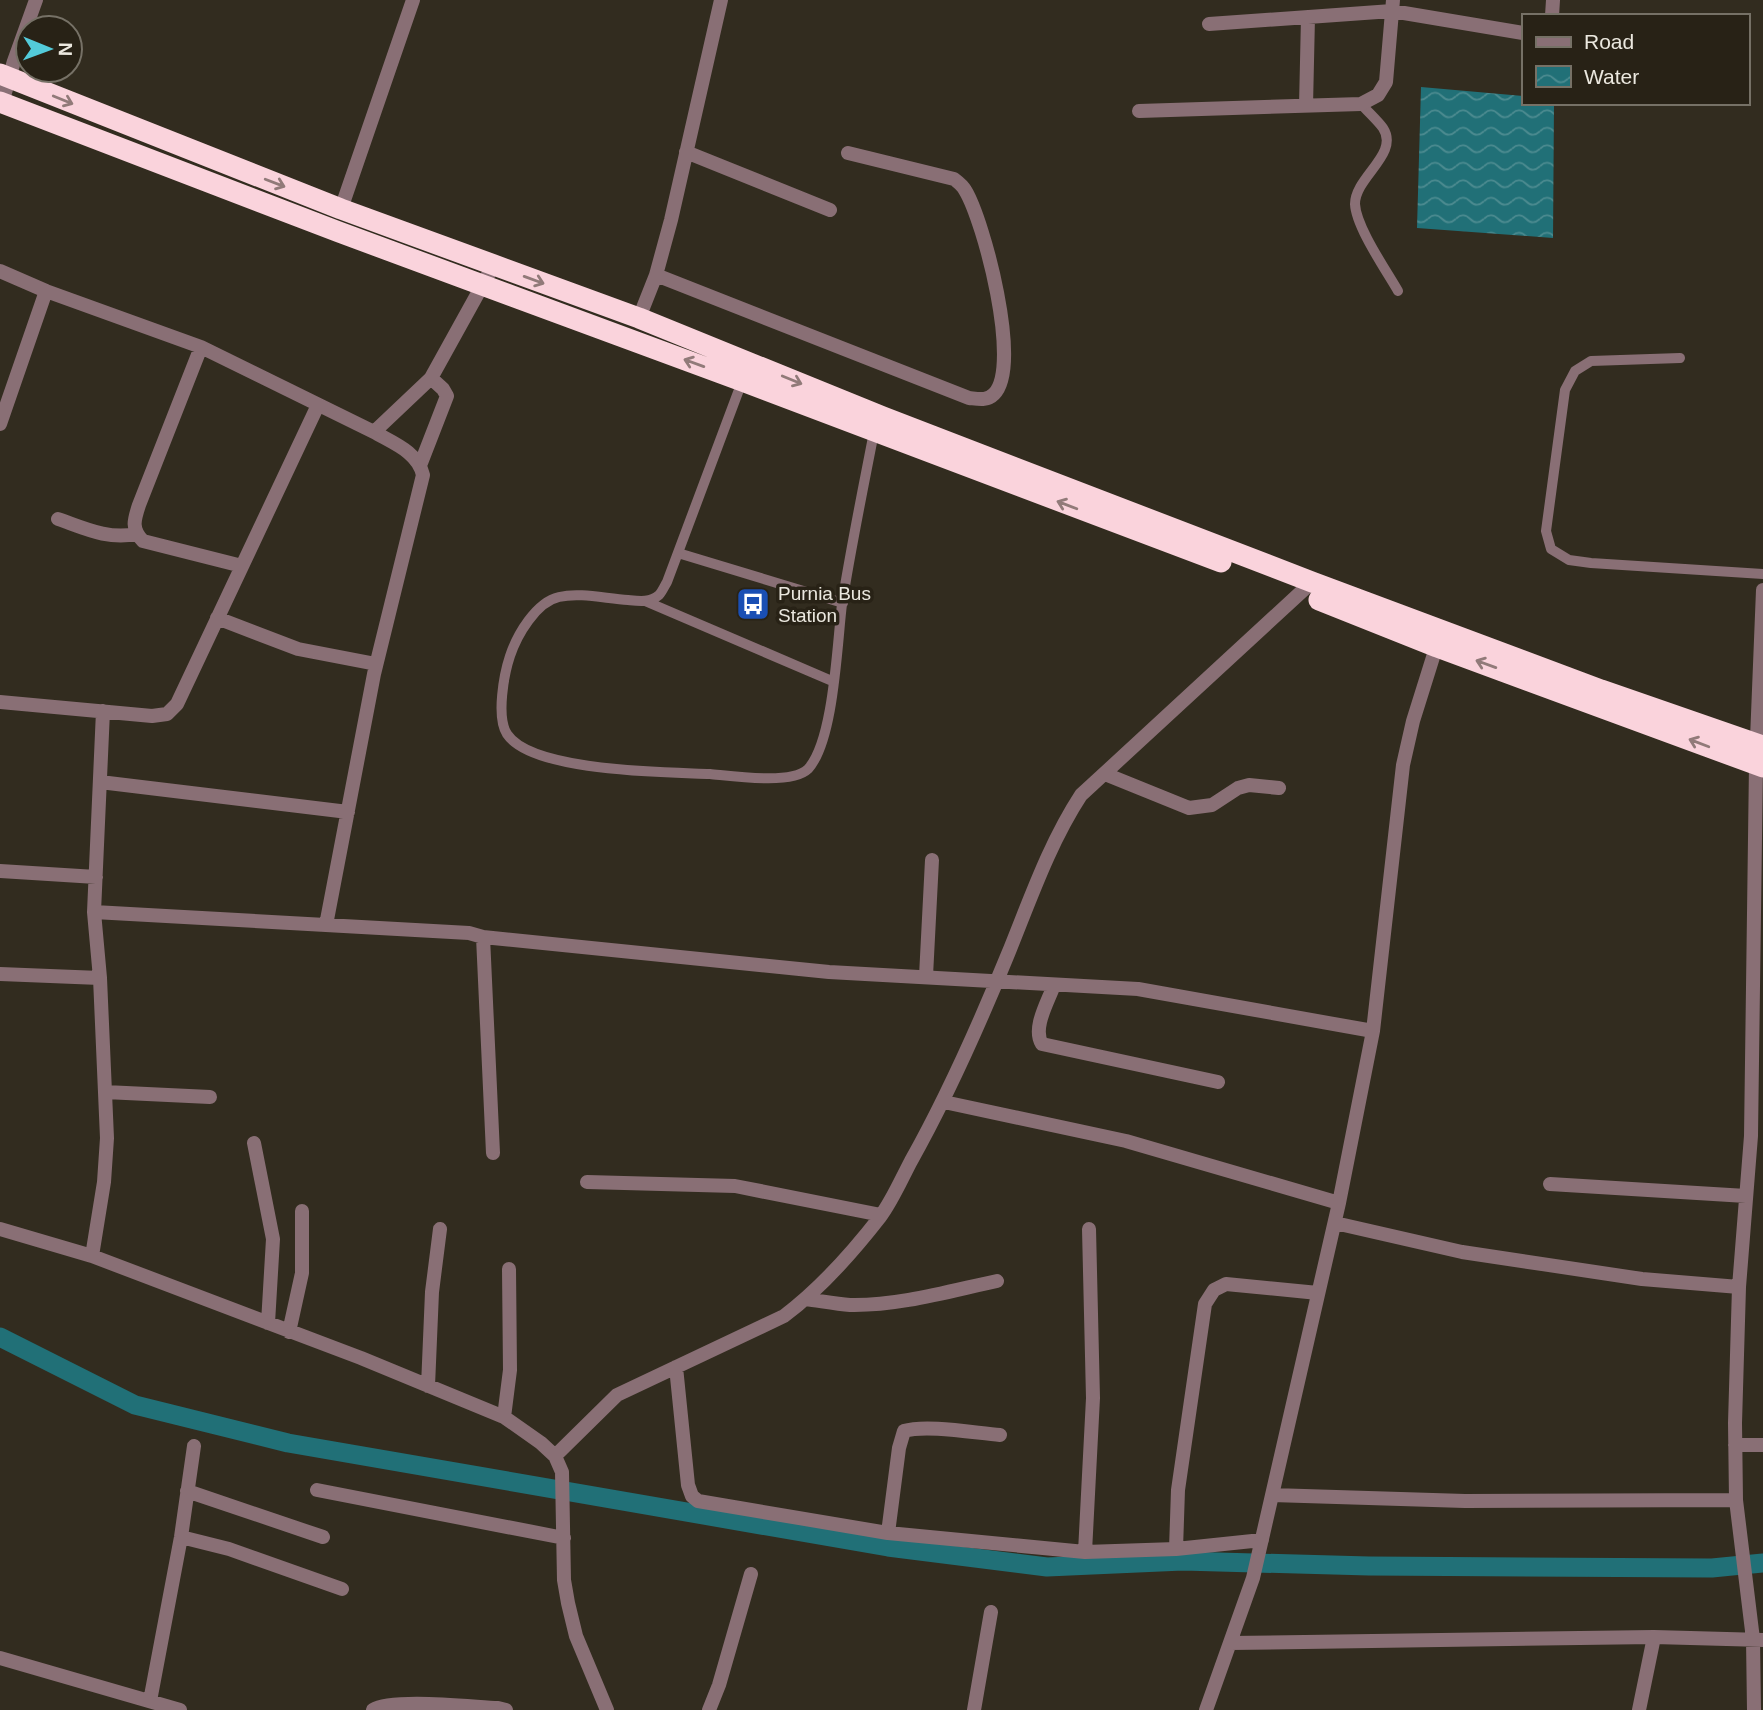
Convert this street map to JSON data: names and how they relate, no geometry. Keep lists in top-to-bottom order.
{
  "places": {
    "bus stop": ["Purnia Bus Station"]
  },
  "legend": ["Road", "Water"],
  "north": "right"
}
